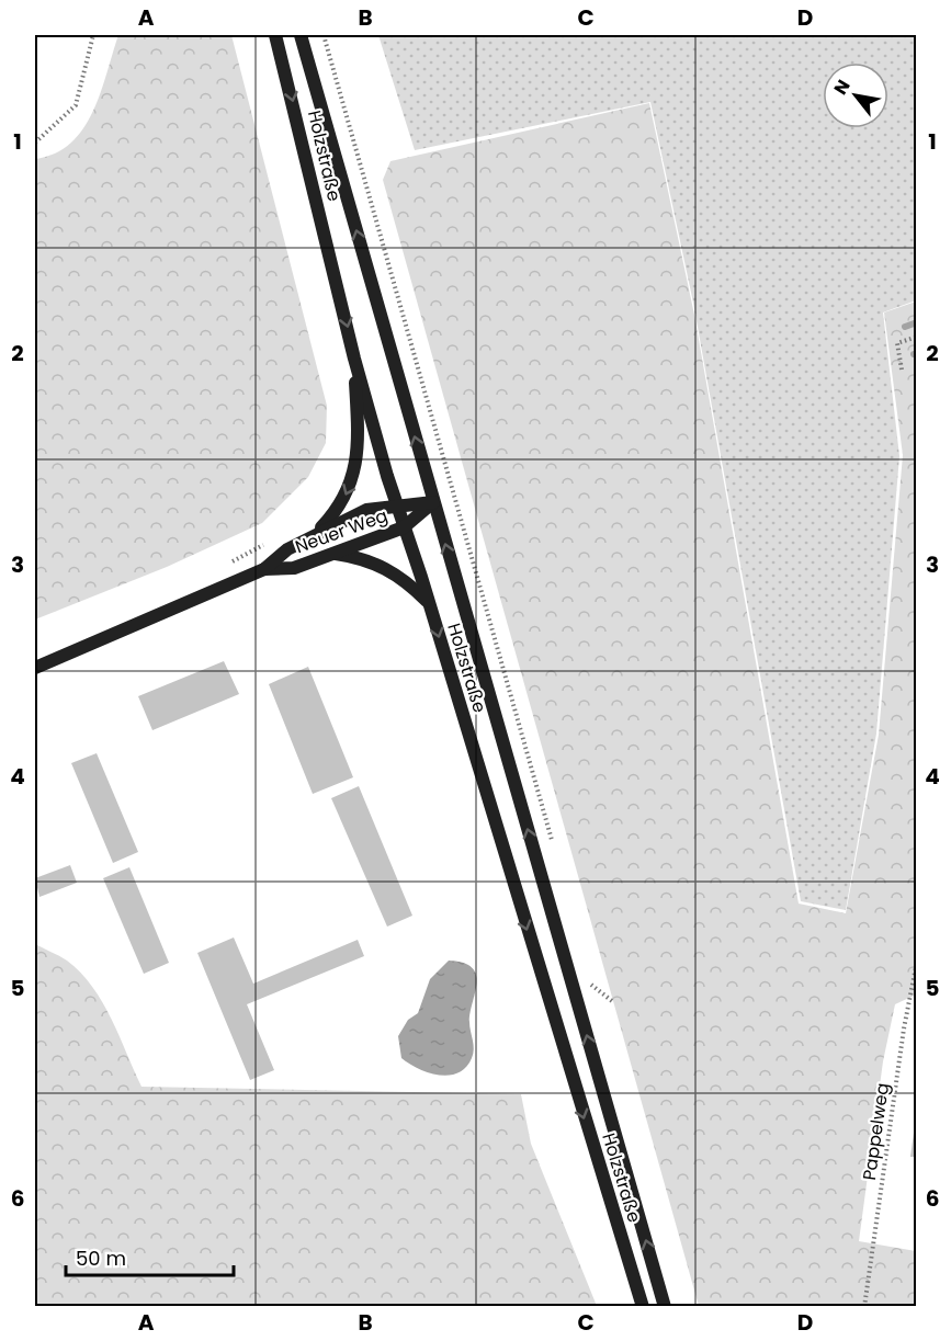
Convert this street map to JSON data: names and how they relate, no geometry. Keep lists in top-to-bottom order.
{
  "streets": {
    "main road": ["Holzstraße", "Neuer Weg"],
    "path": ["Pappelweg"]
  },
  "crossings": [
    ["Holzstraße", "Neuer Weg"]
  ],
  "scale_bar": "50 m",
  "north": "top left",
  "grid": {
    "columns": [
      "A",
      "B",
      "C",
      "D"
    ],
    "rows": [
      "1",
      "2",
      "3",
      "4",
      "5",
      "6"
    ]
  }
}
